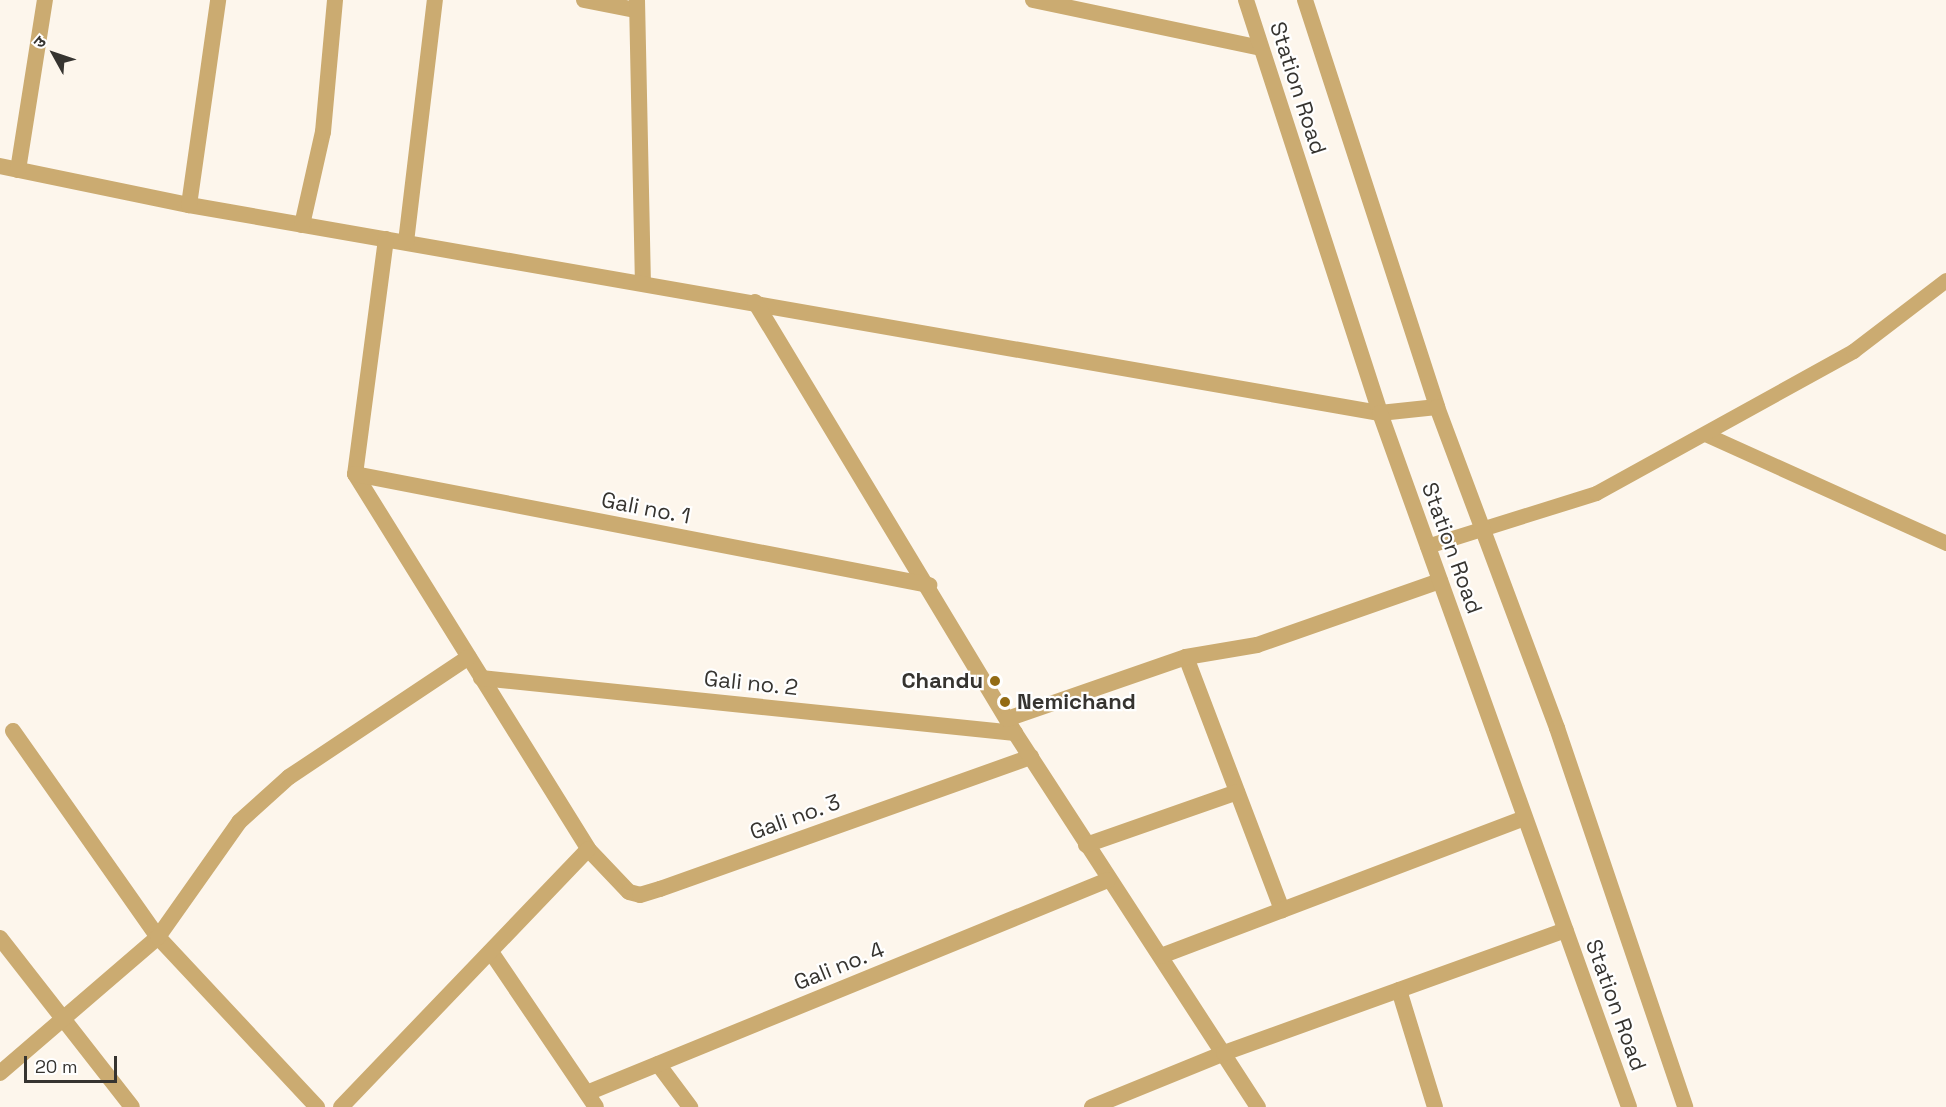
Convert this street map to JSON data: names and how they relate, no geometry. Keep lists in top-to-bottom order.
{
  "streets": {
    "street": [
      "Station Road",
      "Gali no. 1",
      "Gali no. 2",
      "Gali no. 3",
      "Gali no. 4"
    ]
  },
  "crossings": [
    ["Gali no. 1", "Gali no. 3"],
    ["Gali no. 2", "Gali no. 3"]
  ],
  "places": ["Chandu", "Nemichand"],
  "scale_bar": "20 m",
  "north": "top left"
}
